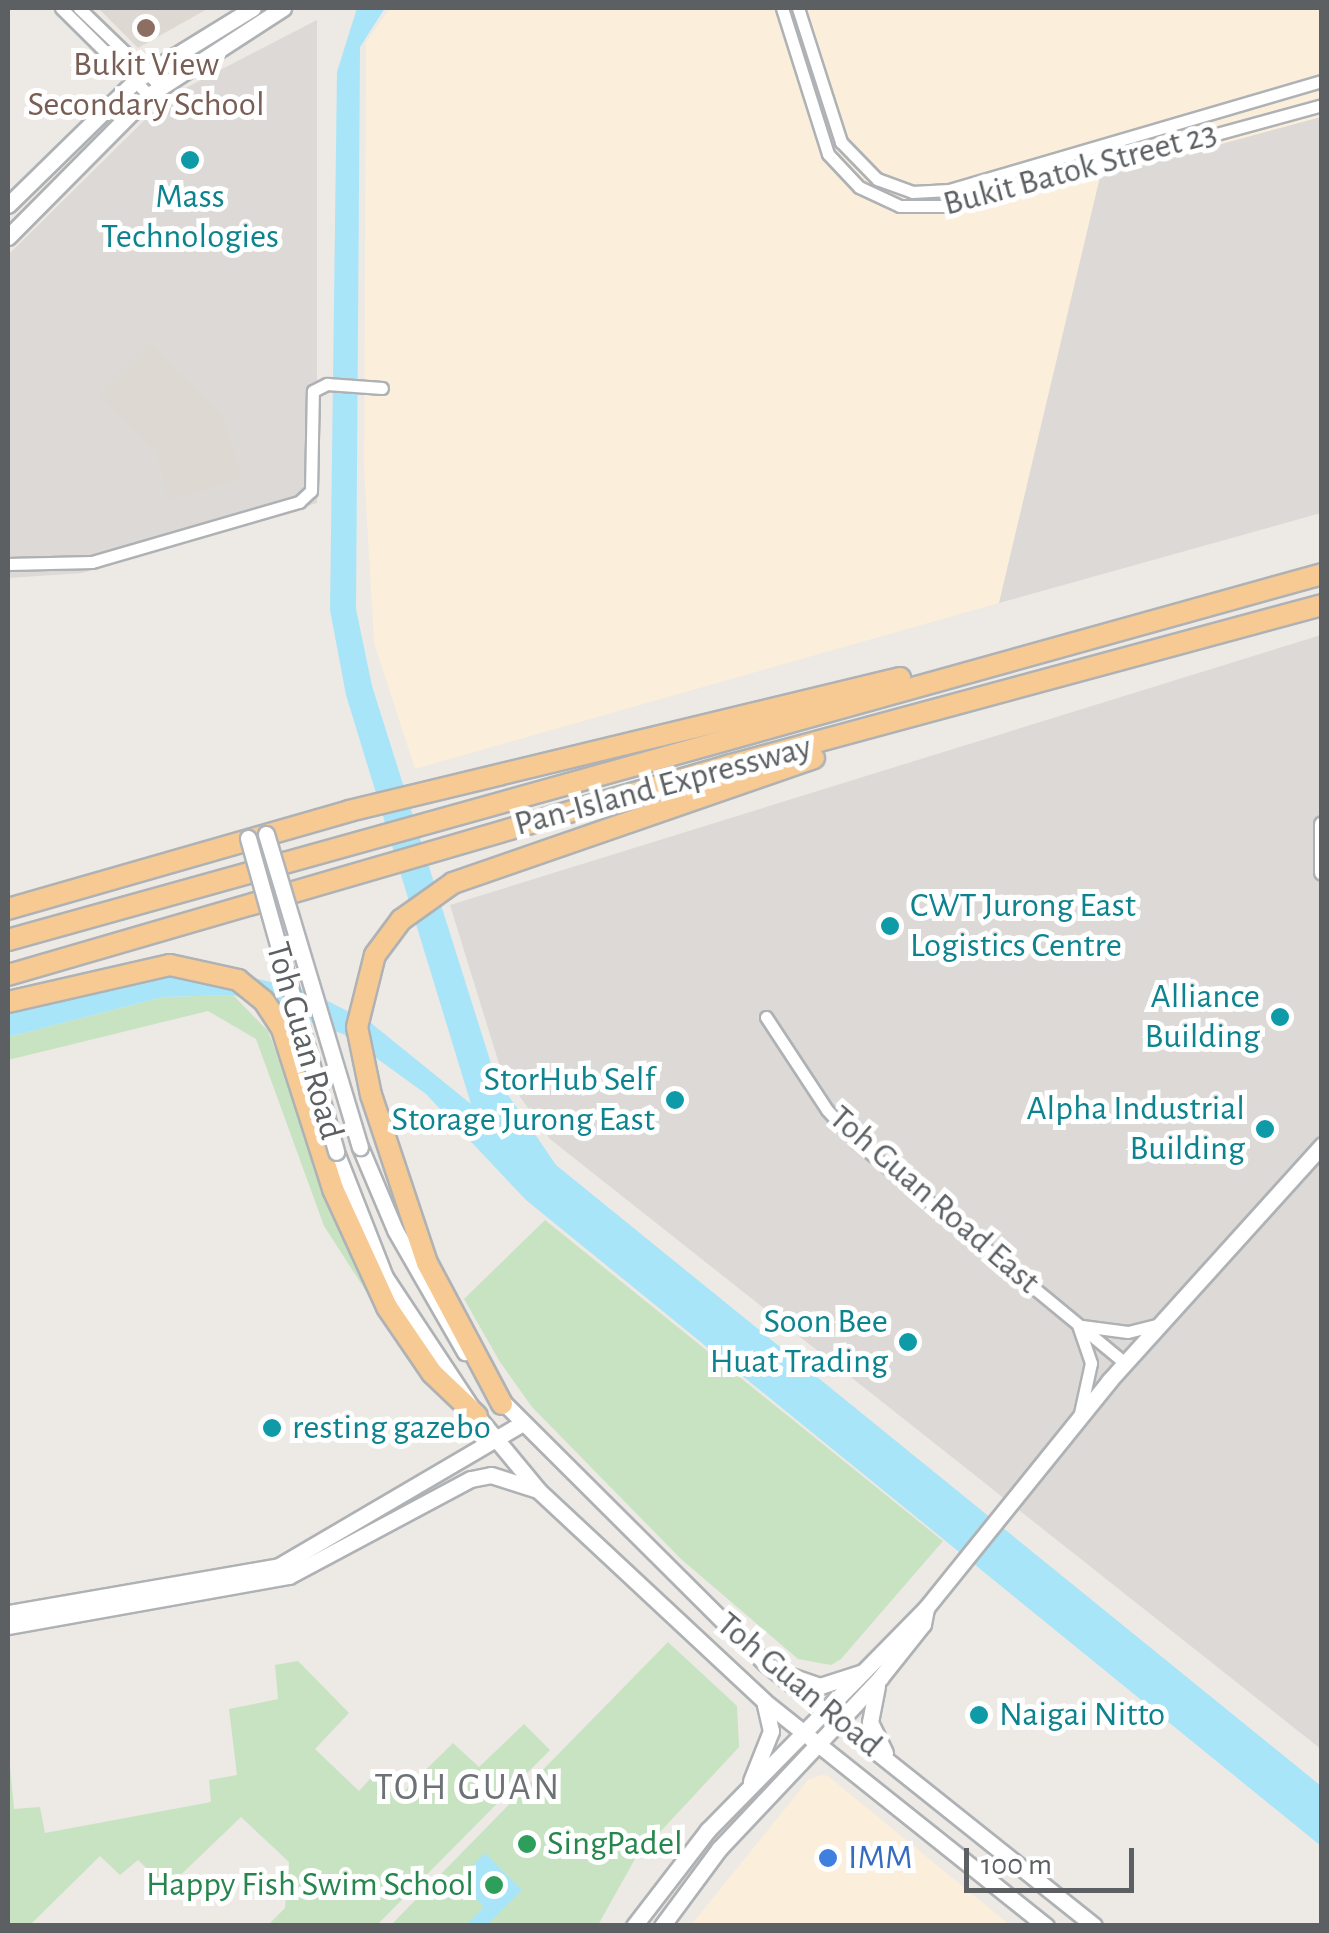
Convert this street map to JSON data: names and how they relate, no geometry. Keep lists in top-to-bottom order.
{
  "streets": {
    "highway": ["Pan-Island Expressway"],
    "main road": ["Toh Guan Road"],
    "street": ["Bukit Batok Street 23", "Toh Guan Road East"]
  },
  "districts": ["TOH GUAN"],
  "places": [
    "Bukit View Secondary School",
    "Mass Technologies",
    "CWT Jurong East Logistics Centre",
    "Alliance Building",
    "StorHub Self Storage Jurong East",
    "Alpha Industrial Building",
    "Soon Bee Huat Trading",
    "resting gazebo",
    "Naigai Nitto",
    "SingPadel",
    "IMM",
    "Happy Fish Swim School"
  ],
  "scale_bar": "100 m"
}
